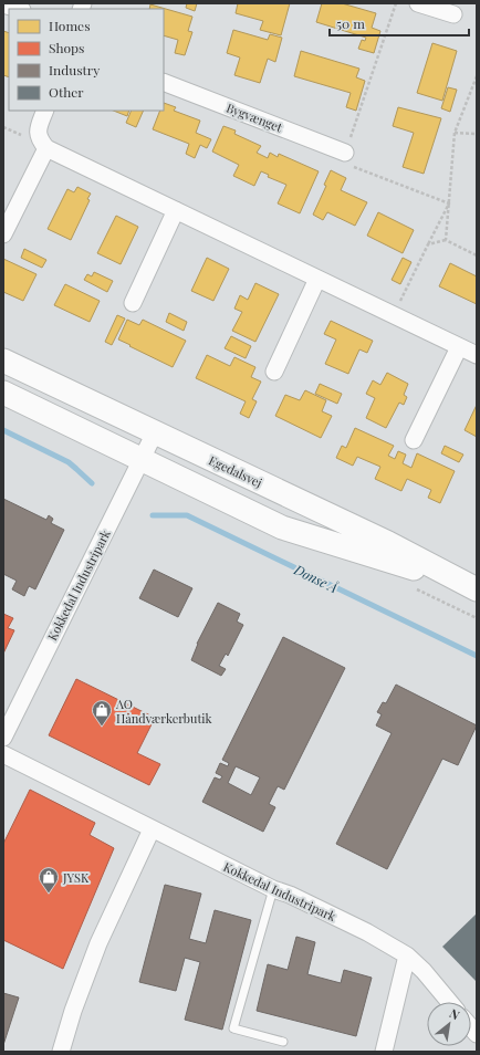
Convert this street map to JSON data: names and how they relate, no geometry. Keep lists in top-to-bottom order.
{
  "streets": {
    "street": ["Bygvænget", "Egedalsvej", "Kokkedal Industripark"]
  },
  "crossings": [
    ["Egedalsvej", "Kokkedal Industripark"]
  ],
  "water": ["Donse Å"],
  "places": {
    "shop": ["AO Håndværkerbutik", "JYSK"]
  },
  "legend": [
    "Homes",
    "Shops",
    "Industry",
    "Other"
  ],
  "scale_bar": "50 m",
  "north": "top right"
}
